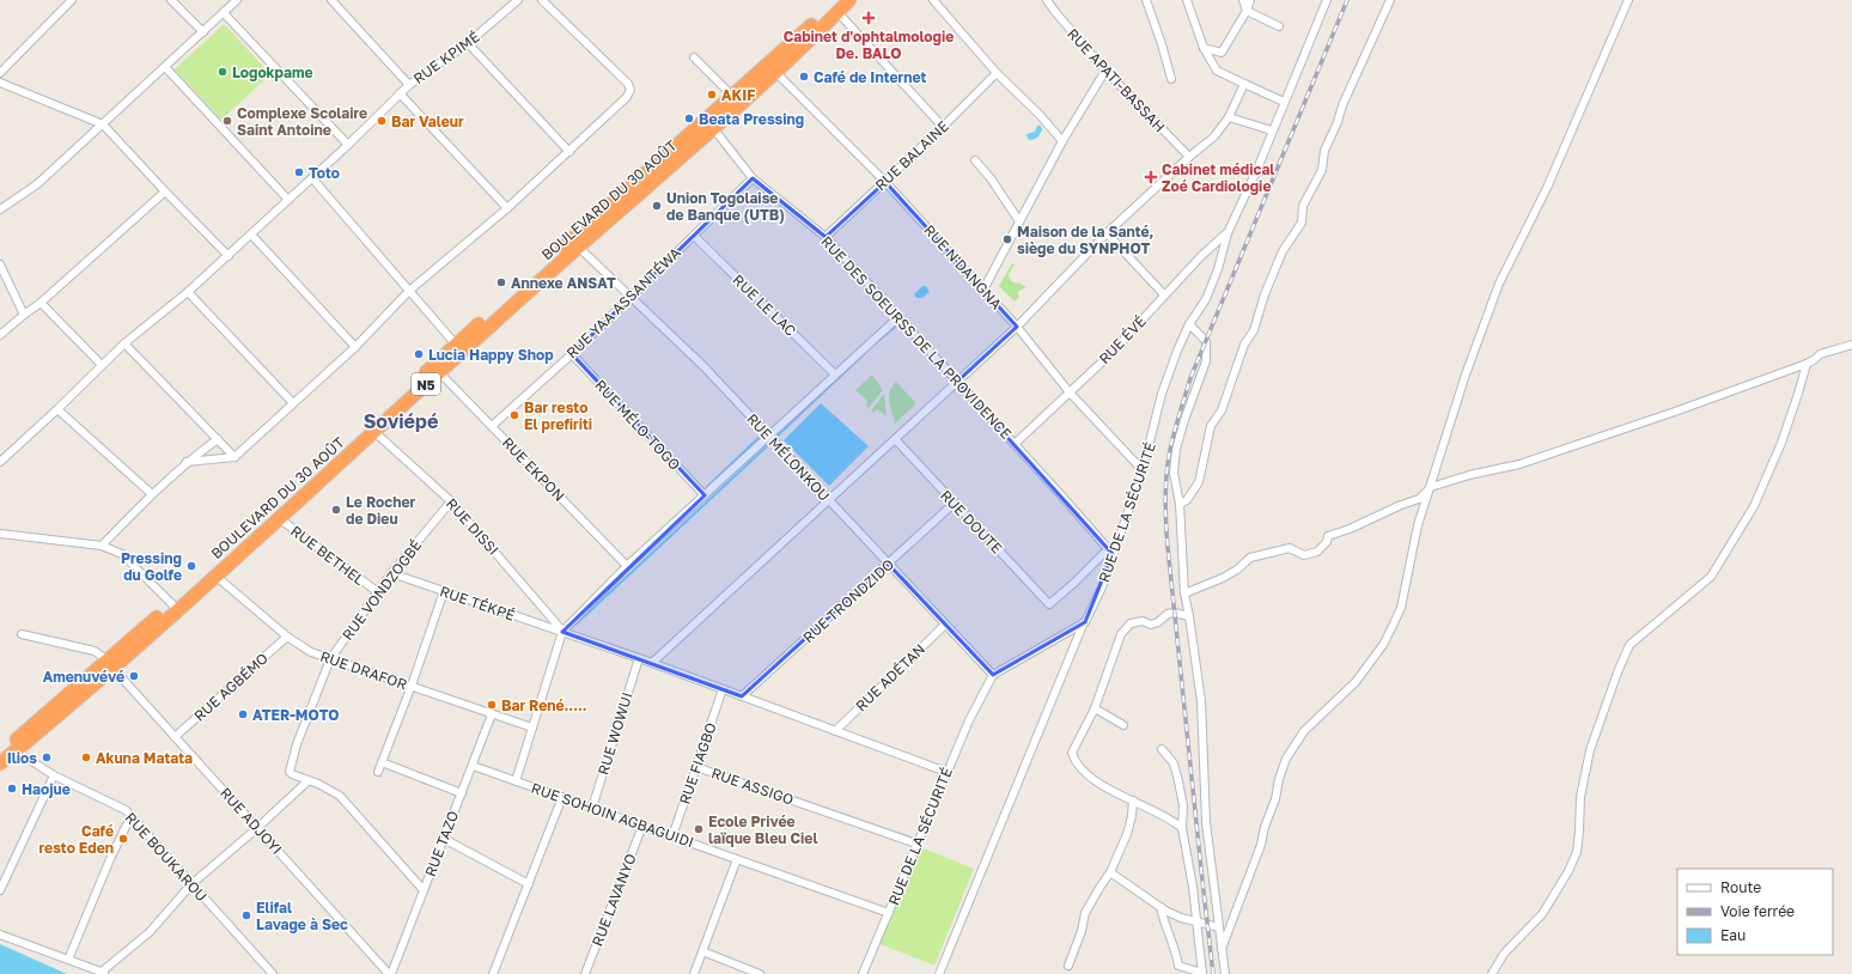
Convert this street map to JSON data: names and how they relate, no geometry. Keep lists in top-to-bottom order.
{
  "streets": {
    "highway": ["BOULEVARD DU 30 AOÛT", "N5"],
    "street": [
      "RUE KPIMÉ",
      "RUE APATI-BASSAH",
      "RUE BALAINE",
      "RUE N'DANGNA",
      "RUE YAA ASSANTÉWA",
      "RUE LE LAC",
      "RUE DES SOEURSS DE LA PROVIDENCE",
      "RUE ÉVÉ",
      "RUE MÉLO-TOGO",
      "RUE MÉLONKOU",
      "RUE EKPON",
      "RUE DE LA SÉCURITÉ",
      "RUE DOUTE",
      "RUE DISSI",
      "RUE BETHEL",
      "RUE VONDZOGBÉ",
      "RUE TRONDZIDO",
      "RUE TÉKPÉ",
      "RUE DRAFOR",
      "RUE ADÉTAN",
      "RUE AGBÉMO",
      "RUE WOWUI",
      "RUE FIAGBO",
      "RUE ASSIGO",
      "RUE SOHOIN AGBAGUIDI",
      "RUE ADJOYI",
      "RUE TAZO",
      "RUE BOUKAROU",
      "RUE LAVANYO"
    ]
  },
  "crossings": [
    ["RUE BALAINE", "RUE N'DANGNA"],
    ["RUE BALAINE", "RUE DES SOEURSS DE LA PROVIDENCE"],
    ["BOULEVARD DU 30 AOÛT", "RUE N'DANGNA"],
    ["BOULEVARD DU 30 AOÛT", "RUE DES SOEURSS DE LA PROVIDENCE"],
    ["BOULEVARD DU 30 AOÛT", "RUE MÉLONKOU"],
    ["BOULEVARD DU 30 AOÛT", "RUE EKPON"],
    ["BOULEVARD DU 30 AOÛT", "RUE DISSI"],
    ["BOULEVARD DU 30 AOÛT", "RUE BETHEL"],
    ["BOULEVARD DU 30 AOÛT", "RUE DRAFOR"],
    ["BOULEVARD DU 30 AOÛT", "RUE ADJOYI"],
    ["BOULEVARD DU 30 AOÛT", "RUE BOUKAROU"],
    ["RUE N'DANGNA", "RUE ÉVÉ"],
    ["RUE N'DANGNA", "RUE DE LA SÉCURITÉ"],
    ["RUE YAA ASSANTÉWA", "RUE LE LAC"],
    ["RUE YAA ASSANTÉWA", "RUE DES SOEURSS DE LA PROVIDENCE"],
    ["RUE YAA ASSANTÉWA", "RUE MÉLO-TOGO"],
    ["RUE YAA ASSANTÉWA", "RUE MÉLONKOU"],
    ["RUE YAA ASSANTÉWA", "RUE EKPON"],
    ["RUE DES SOEURSS DE LA PROVIDENCE", "RUE ÉVÉ"],
    ["RUE DES SOEURSS DE LA PROVIDENCE", "RUE DE LA SÉCURITÉ"],
    ["RUE DES SOEURSS DE LA PROVIDENCE", "RUE DOUTE"],
    ["RUE ÉVÉ", "RUE DE LA SÉCURITÉ"],
    ["RUE MÉLONKOU", "RUE DE LA SÉCURITÉ"],
    ["RUE MÉLONKOU", "RUE TRONDZIDO"],
    ["RUE MÉLONKOU", "RUE ADÉTAN"],
    ["RUE DE LA SÉCURITÉ", "RUE DOUTE"],
    ["RUE DE LA SÉCURITÉ", "RUE TÉKPÉ"],
    ["RUE DE LA SÉCURITÉ", "RUE ASSIGO"],
    ["RUE DE LA SÉCURITÉ", "RUE SOHOIN AGBAGUIDI"],
    ["RUE DOUTE", "RUE TRONDZIDO"],
    ["RUE DISSI", "RUE VONDZOGBÉ"],
    ["RUE DISSI", "RUE TÉKPÉ"],
    ["RUE BETHEL", "RUE VONDZOGBÉ"],
    ["RUE VONDZOGBÉ", "RUE TÉKPÉ"],
    ["RUE VONDZOGBÉ", "RUE DRAFOR"],
    ["RUE TRONDZIDO", "RUE TÉKPÉ"],
    ["RUE TÉKPÉ", "RUE ADÉTAN"],
    ["RUE TÉKPÉ", "RUE WOWUI"],
    ["RUE TÉKPÉ", "RUE FIAGBO"],
    ["RUE DRAFOR", "RUE AGBÉMO"],
    ["RUE DRAFOR", "RUE TAZO"],
    ["RUE AGBÉMO", "RUE ADJOYI"],
    ["RUE WOWUI", "RUE SOHOIN AGBAGUIDI"],
    ["RUE FIAGBO", "RUE ASSIGO"],
    ["RUE FIAGBO", "RUE SOHOIN AGBAGUIDI"],
    ["RUE SOHOIN AGBAGUIDI", "RUE TAZO"],
    ["RUE SOHOIN AGBAGUIDI", "RUE LAVANYO"],
    ["RUE ADJOYI", "RUE TAZO"]
  ],
  "districts": ["Soviépé"],
  "places": {
    "health": ["Cabinet d'ophtalmologie De. BALO", "Cabinet médical Zoé Cardiologie"],
    "other": [
      "Logokpame",
      "Café de Internet",
      "AKIF",
      "Beata Pressing",
      "Complexe Scolaire Saint Antoine",
      "Bar Valeur",
      "Toto",
      "Union Togolaise de Banque (UTB)",
      "Maison de la Santé, siège du SYNPHOT",
      "Annexe ANSAT",
      "Lucia Happy Shop",
      "Bar resto El prefiriti",
      "Le Rocher de Dieu",
      "Pressing du Golfe",
      "Amenuvévé",
      "Bar René.....",
      "ATER-MOTO",
      "Ilios",
      "Akuna Matata",
      "Haojue",
      "Ecole Privée laïque Bleu Ciel",
      "Café resto Eden",
      "Elifal Lavage à Sec"
    ]
  },
  "legend": ["Route", "Voie ferrée", "Eau"]
}
